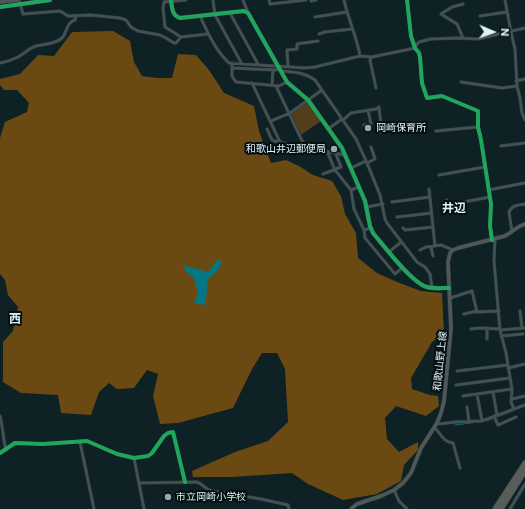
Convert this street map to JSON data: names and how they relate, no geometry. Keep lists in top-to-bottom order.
{
  "streets": {
    "main road": ["和歌山野上線"]
  },
  "districts": ["井辺", "西"],
  "places": ["岡崎保育所", "和歌山井辺郵便局", "市立岡崎小学校"],
  "north": "right"
}
